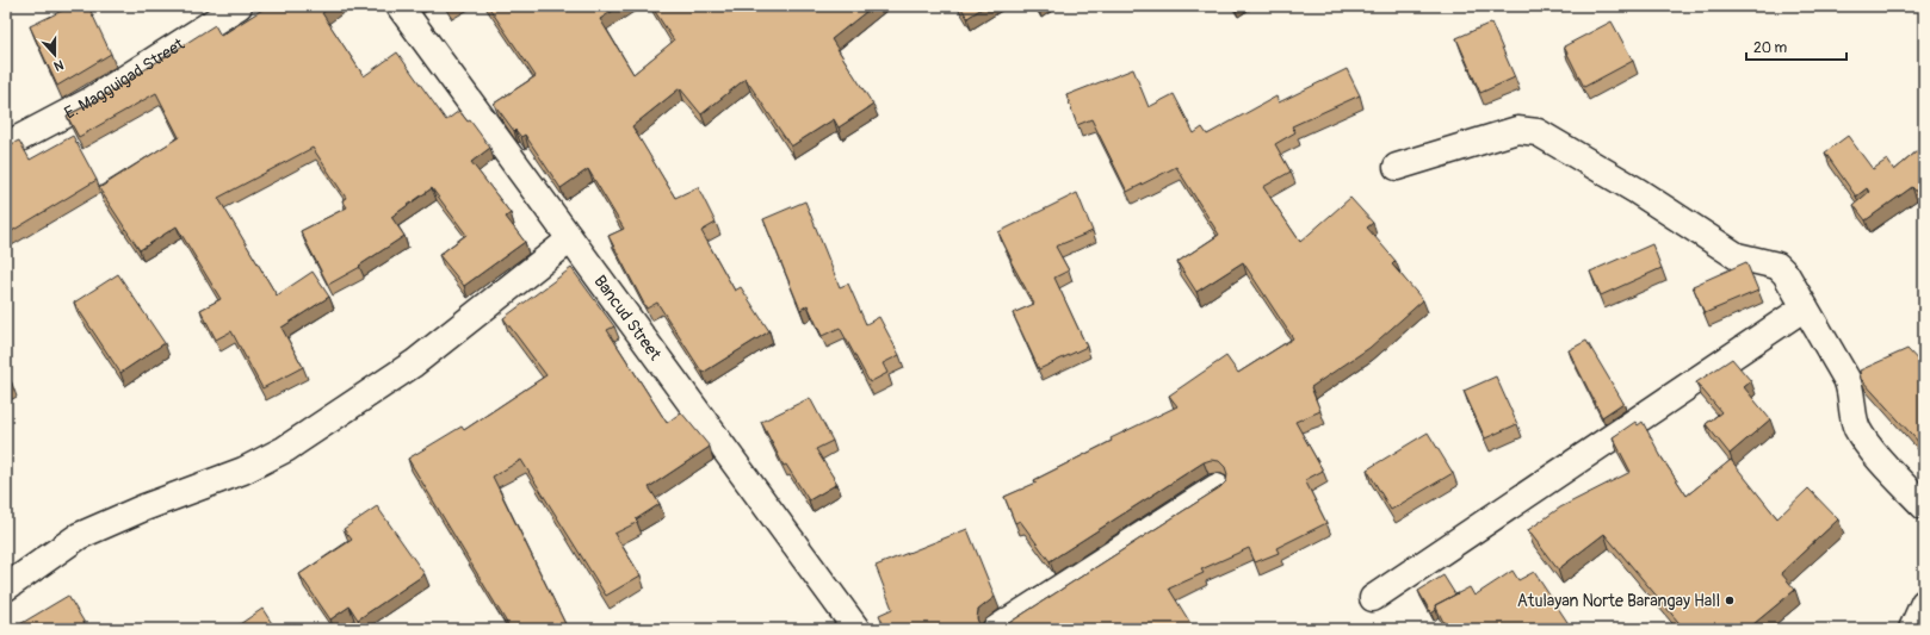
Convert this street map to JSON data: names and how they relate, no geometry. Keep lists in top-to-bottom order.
{
  "streets": {
    "street": ["E. Magguigad Street", "Bancud Street"]
  },
  "places": ["Atulayan Norte Barangay Hall"],
  "scale_bar": "20 m",
  "north": "bottom"
}
